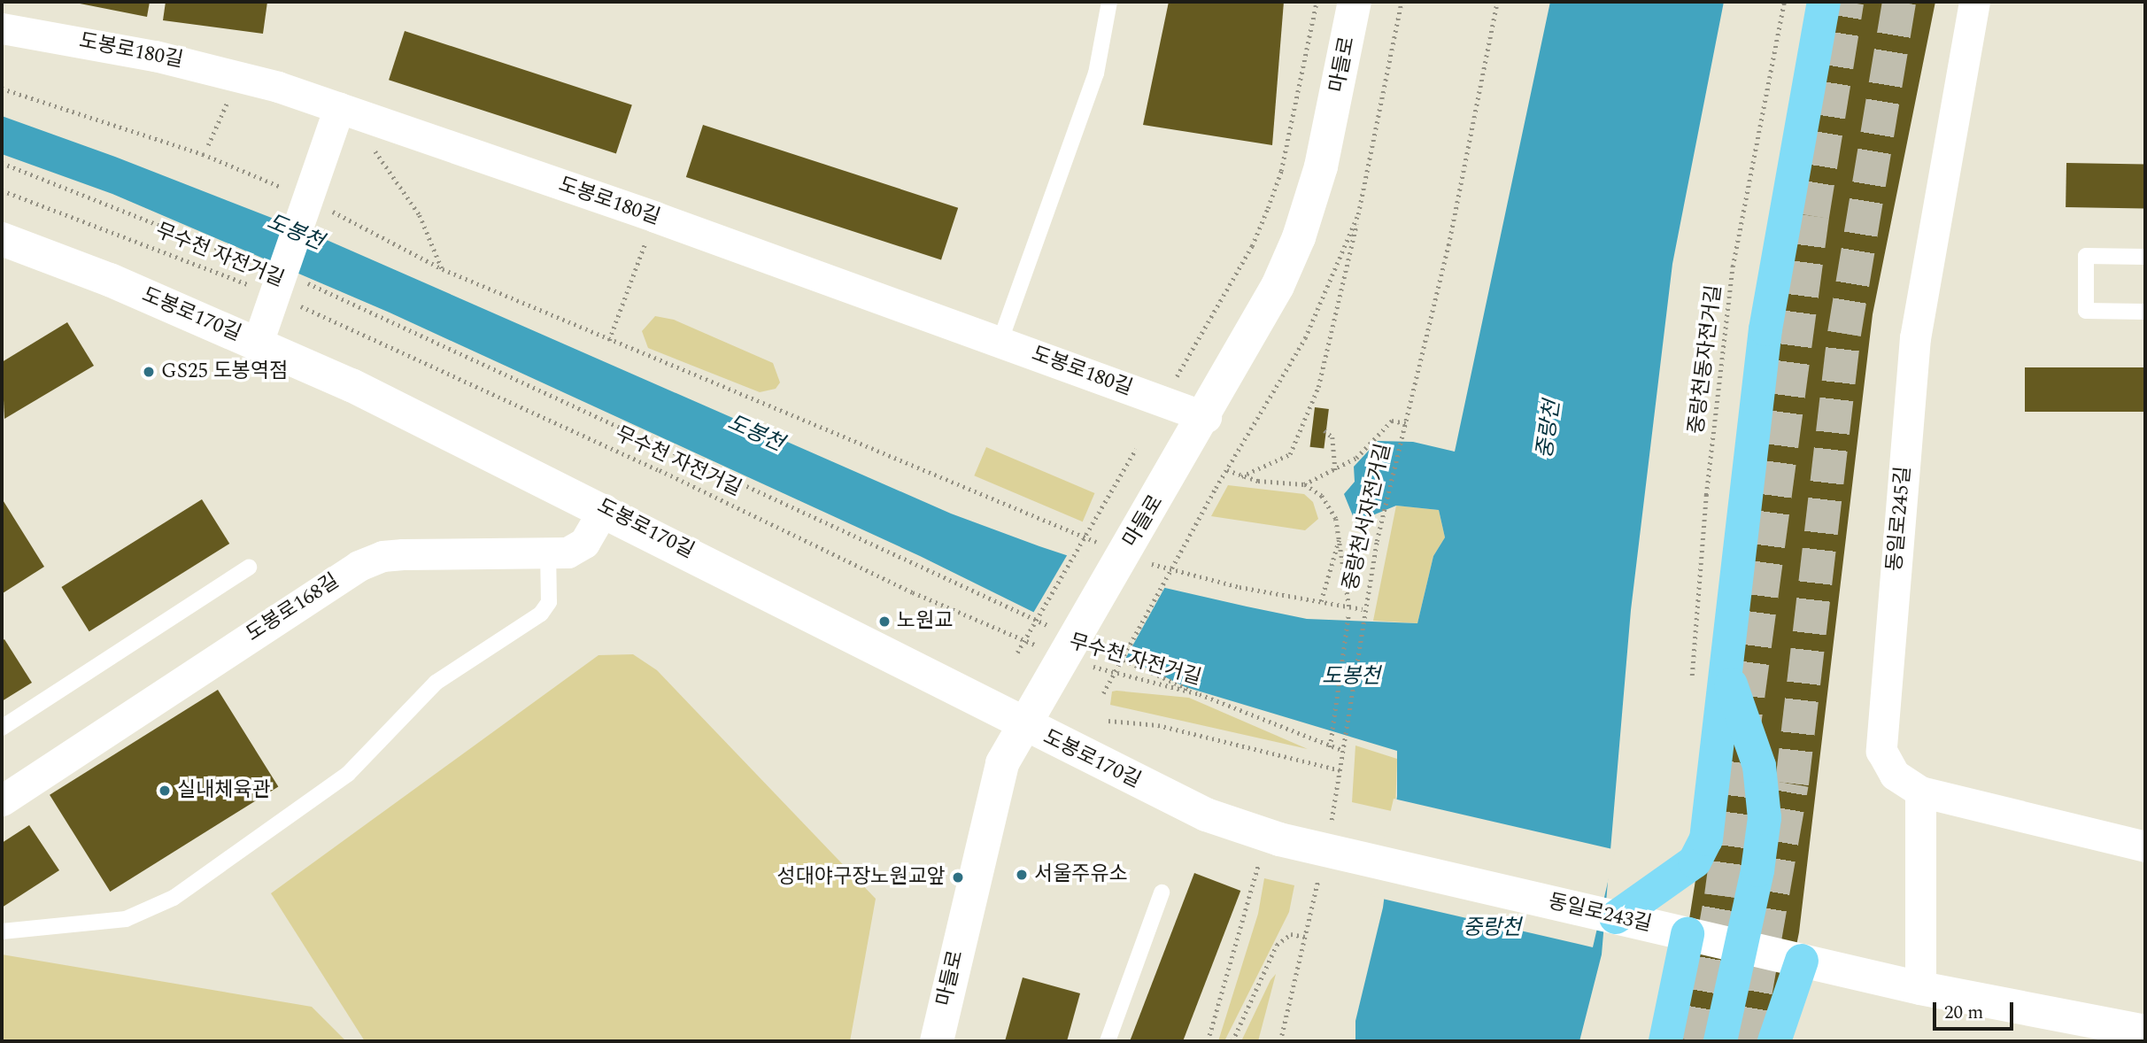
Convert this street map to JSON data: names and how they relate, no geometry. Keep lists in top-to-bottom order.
{
  "streets": {
    "main road": ["마들로", "도봉로170길", "동일로243길"],
    "street": ["도봉로180길", "동일로245길", "도봉로168길"],
    "path": ["무수천 자전거길", "중랑천동자전거길", "중랑천서자전거길"]
  },
  "crossings": [
    ["도봉로180길", "마들로"],
    ["마들로", "무수천 자전거길"],
    ["마들로", "도봉로170길"],
    ["무수천 자전거길", "중랑천서자전거길"],
    ["도봉로170길", "도봉로168길"],
    ["도봉로170길", "동일로243길"]
  ],
  "water": ["도봉천", "중랑천"],
  "places": [
    "GS25 도봉역점",
    "노원교",
    "실내체육관",
    "서울주유소",
    "성대야구장노원교앞"
  ],
  "scale_bar": "20 m"
}
